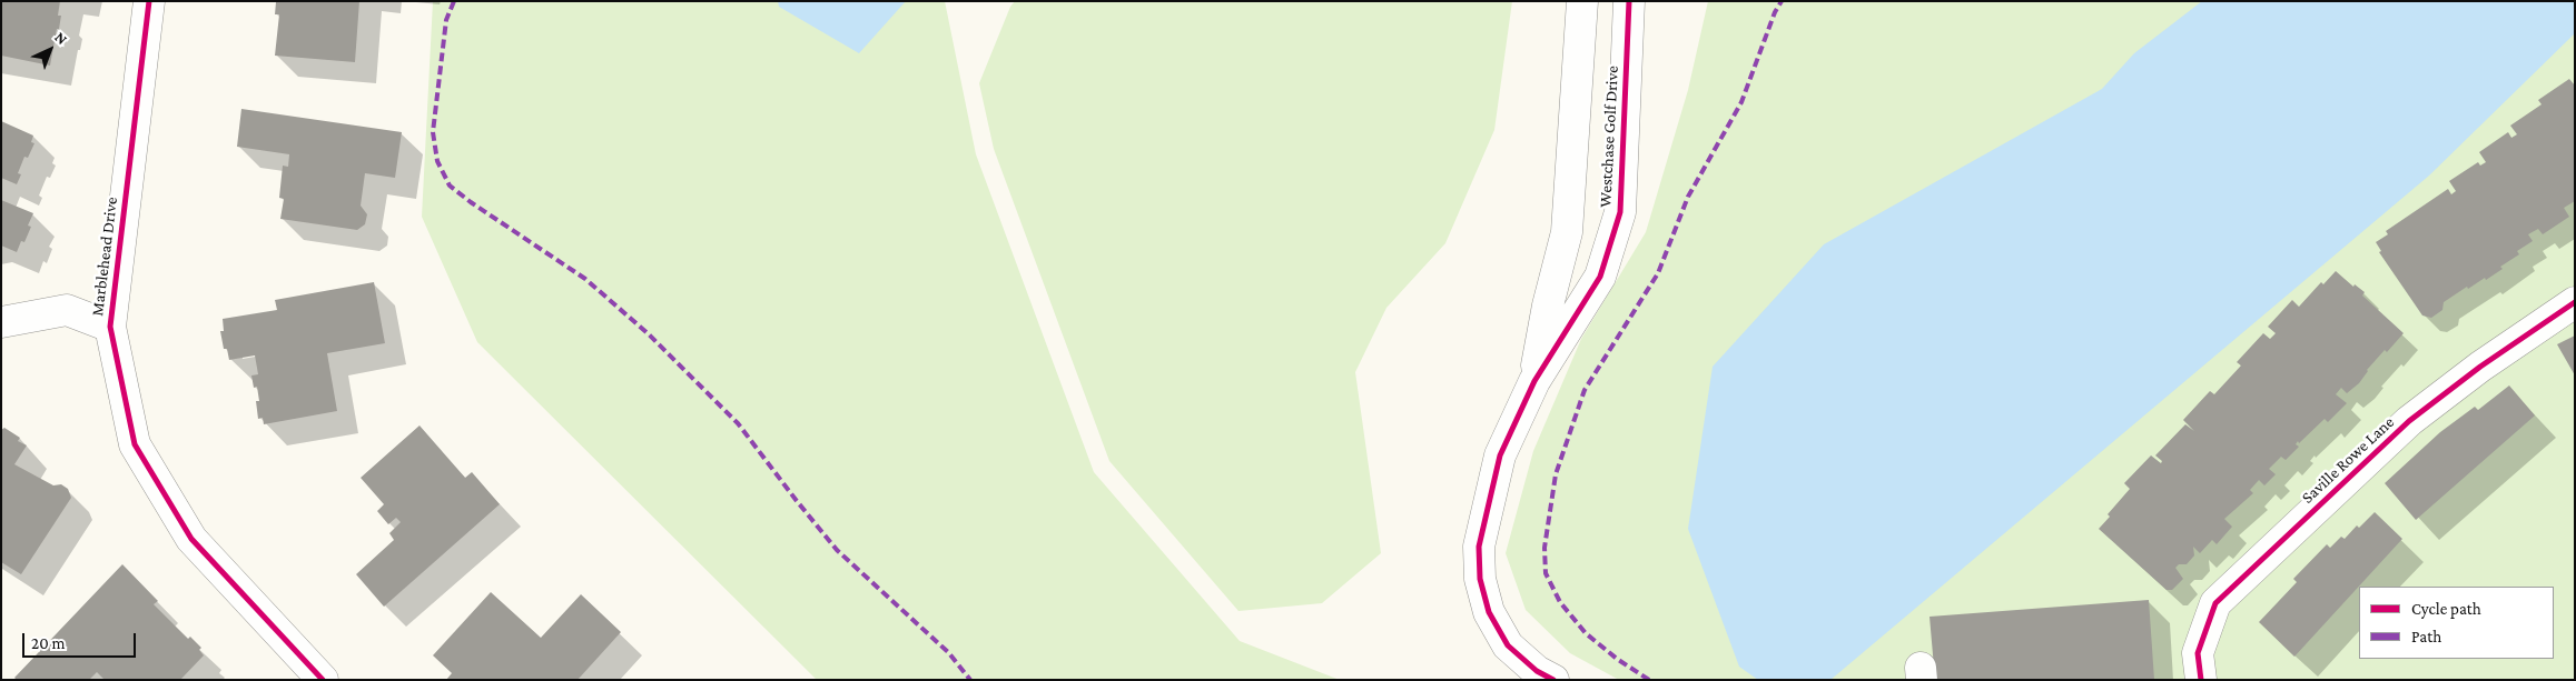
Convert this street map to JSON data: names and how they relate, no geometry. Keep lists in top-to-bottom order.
{
  "streets": {
    "street": ["Westchase Golf Drive", "Marblehead Drive", "Saville Rowe Lane"]
  },
  "legend": ["Cycle path", "Path"],
  "scale_bar": "20 m",
  "north": "top right"
}
